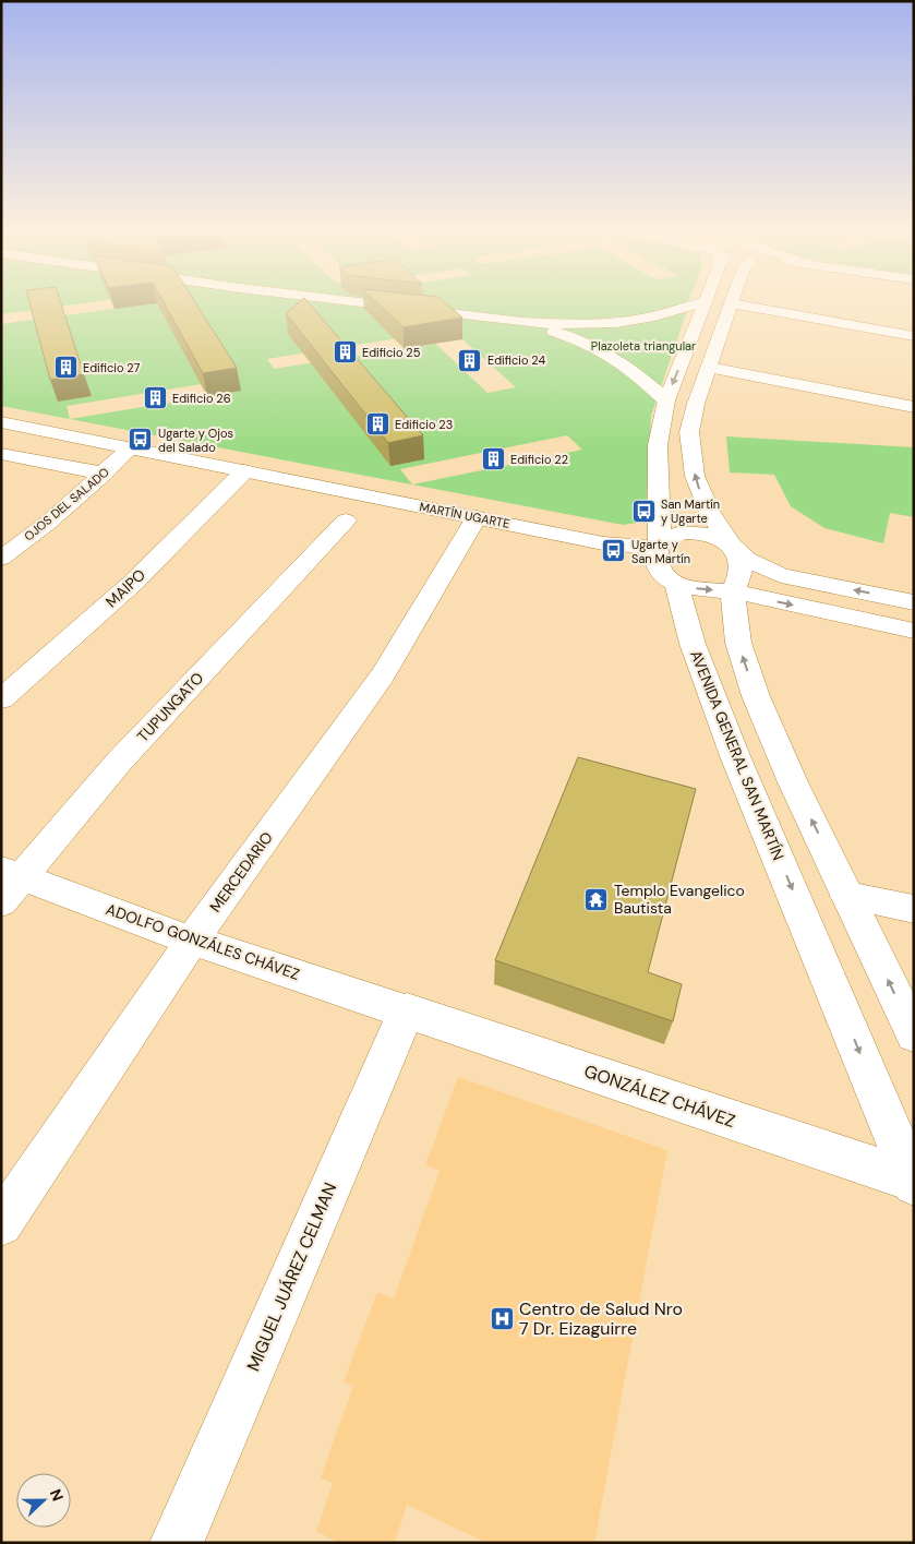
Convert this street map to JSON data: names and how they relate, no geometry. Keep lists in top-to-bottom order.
{
  "streets": {
    "street": [
      "OJOS DEL SALADO",
      "MARTÍN UGARTE",
      "MAIPO",
      "TUPUNGATO",
      "AVENIDA GENERAL SAN MARTÍN",
      "MERCEDARIO",
      "ADOLFO GONZÁLES CHÁVEZ",
      "GONZÁLEZ CHÁVEZ",
      "MIGUEL JUÁREZ CELMAN"
    ]
  },
  "crossings": [
    ["OJOS DEL SALADO", "MARTÍN UGARTE"],
    ["MARTÍN UGARTE", "MAIPO"],
    ["MARTÍN UGARTE", "AVENIDA GENERAL SAN MARTÍN"],
    ["MARTÍN UGARTE", "MERCEDARIO"],
    ["TUPUNGATO", "ADOLFO GONZÁLES CHÁVEZ"],
    ["AVENIDA GENERAL SAN MARTÍN", "GONZÁLEZ CHÁVEZ"],
    ["MERCEDARIO", "ADOLFO GONZÁLES CHÁVEZ"],
    ["ADOLFO GONZÁLES CHÁVEZ", "GONZÁLEZ CHÁVEZ"],
    ["ADOLFO GONZÁLES CHÁVEZ", "MIGUEL JUÁREZ CELMAN"],
    ["GONZÁLEZ CHÁVEZ", "MIGUEL JUÁREZ CELMAN"]
  ],
  "parks": ["Plazoleta triangular"],
  "places": {
    "building": [
      "Edificio 25",
      "Edificio 24",
      "Edificio 27",
      "Edificio 26",
      "Edificio 23",
      "Edificio 22"
    ],
    "bus stop": ["Ugarte y Ojos del Salado", "San Martín y Ugarte", "Ugarte y San Martín"],
    "temple": ["Templo Evangelico Bautista"],
    "hospital": ["Centro de Salud Nro 7 Dr. Eizaguirre"]
  },
  "north": "right"
}
